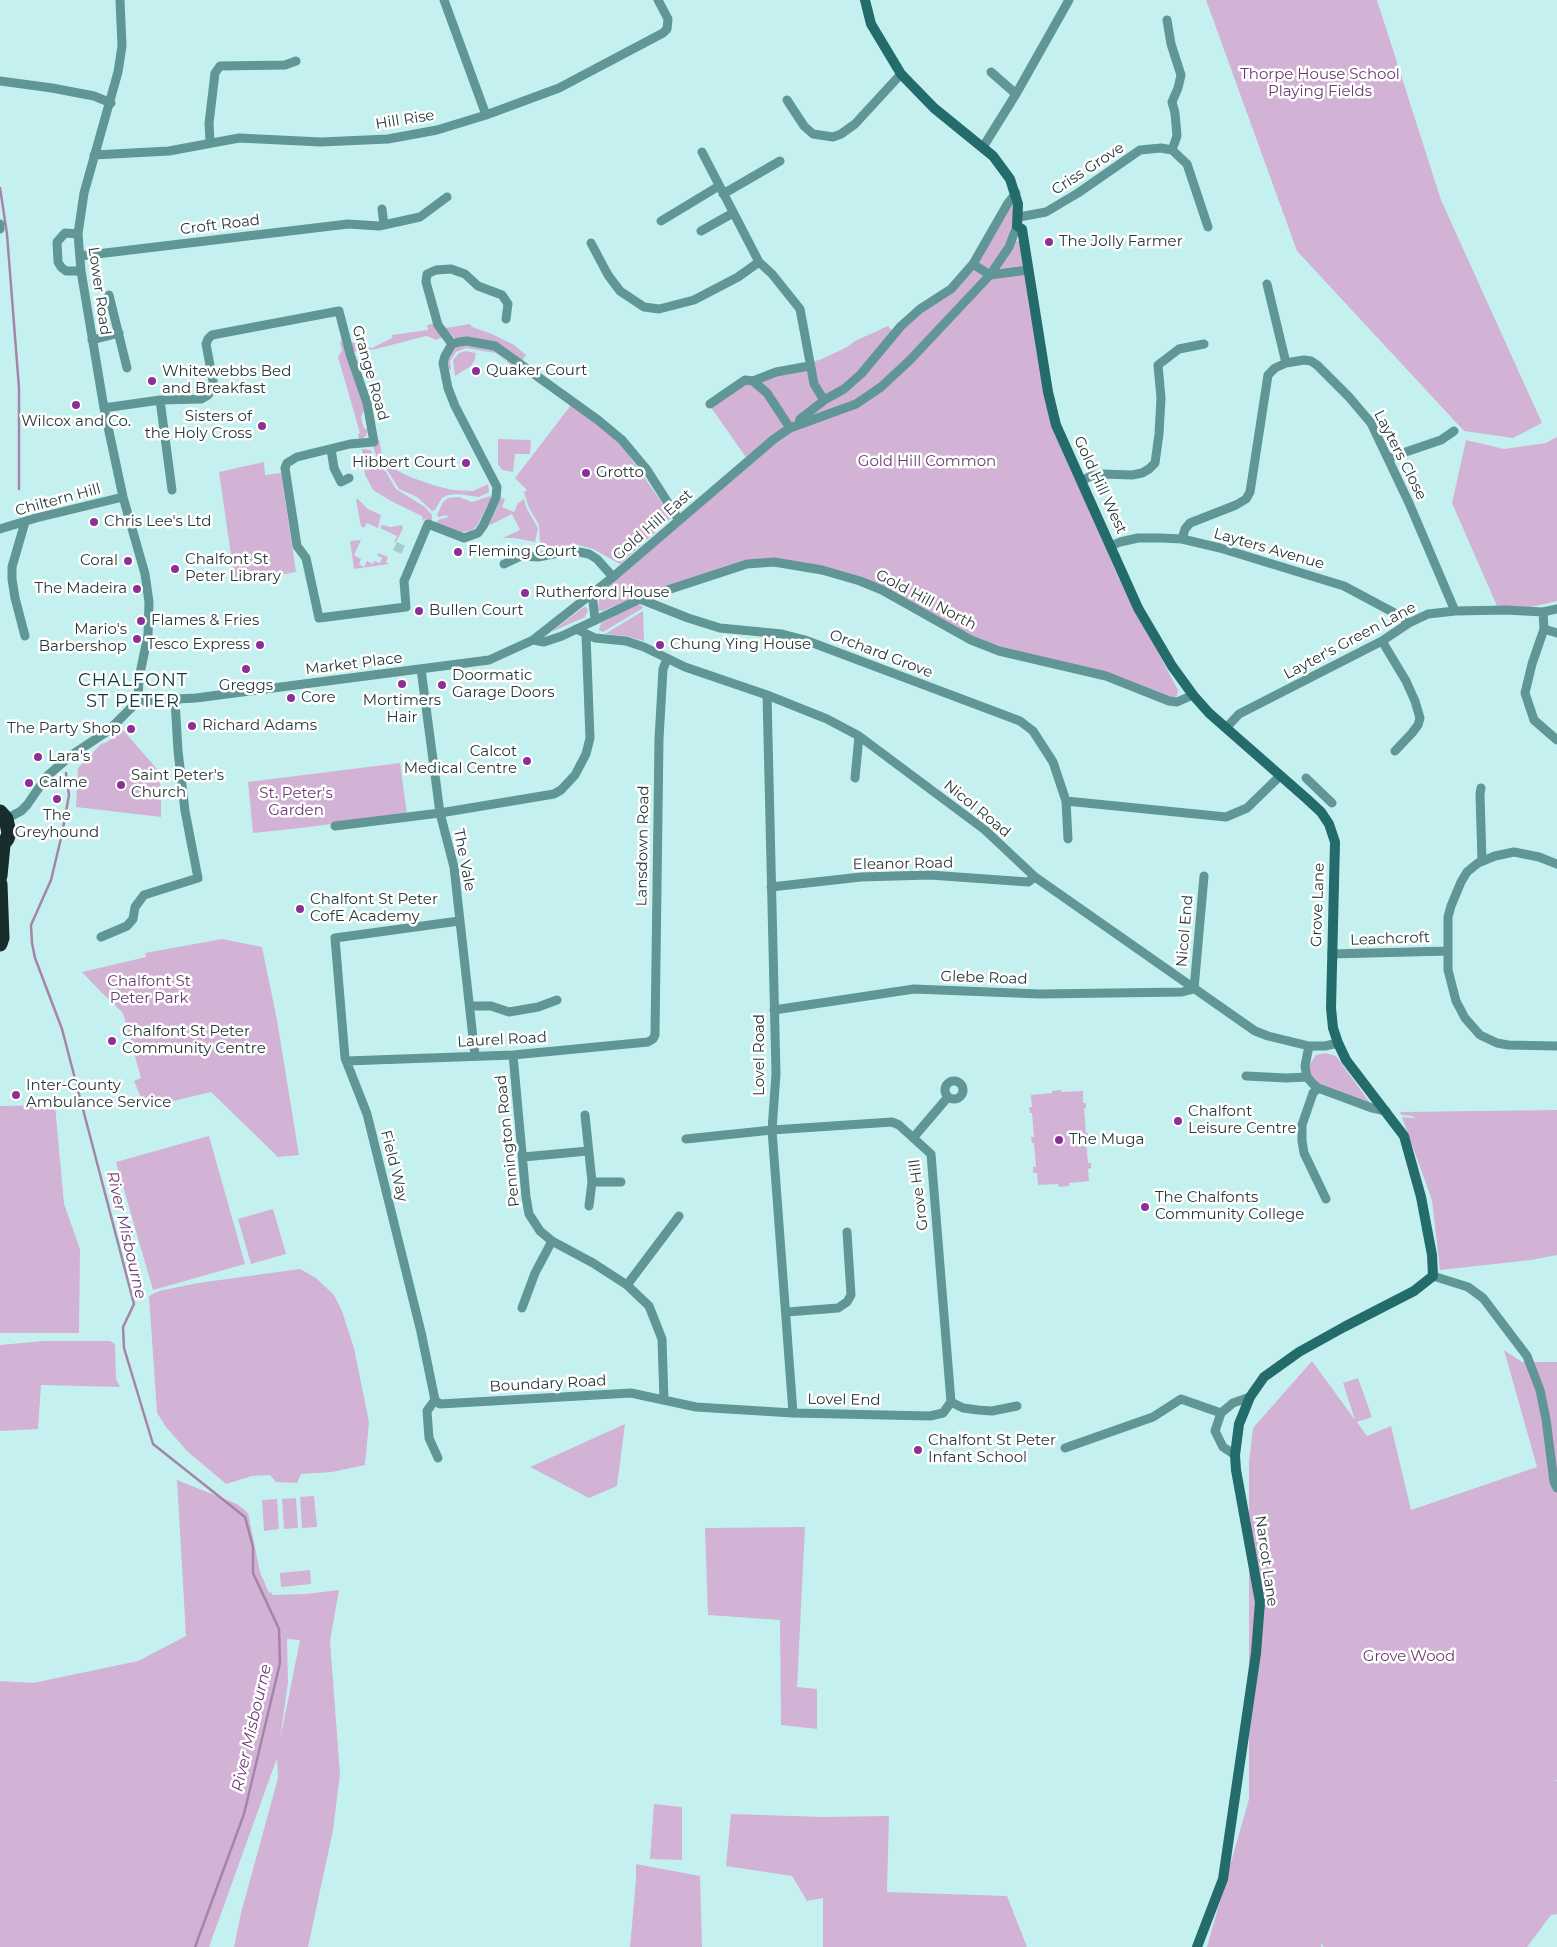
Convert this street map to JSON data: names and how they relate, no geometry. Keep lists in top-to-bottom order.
{
  "streets": {
    "street": [
      "Hill Rise",
      "Criss Grove",
      "Croft Road",
      "Lower Road",
      "Grange Road",
      "Layters Close",
      "Gold Hill West",
      "Chiltern Hill",
      "Gold Hill East",
      "Layters Avenue",
      "Gold Hill North",
      "Layter's Green Lane",
      "Orchard Grove",
      "Market Place",
      "Nicol Road",
      "Lansdown Road",
      "The Vale",
      "Eleanor Road",
      "Grove Lane",
      "Nicol End",
      "Leachcroft",
      "Glebe Road",
      "Laurel Road",
      "Lovel Road",
      "Pennington Road",
      "Field Way",
      "Grove Hill",
      "Boundary Road",
      "Lovel End",
      "Narcot Lane"
    ]
  },
  "crossings": [
    ["Hill Rise", "Lower Road"],
    ["Criss Grove", "Gold Hill West"],
    ["Criss Grove", "Gold Hill East"],
    ["Croft Road", "Lower Road"],
    ["Lower Road", "Grange Road"],
    ["Lower Road", "Chiltern Hill"],
    ["Lower Road", "Market Place"],
    ["Layters Close", "Layter's Green Lane"],
    ["Gold Hill West", "Gold Hill East"],
    ["Gold Hill West", "Layters Avenue"],
    ["Gold Hill West", "Gold Hill North"],
    ["Gold Hill West", "Layter's Green Lane"],
    ["Gold Hill West", "Grove Lane"],
    ["Gold Hill East", "Gold Hill North"],
    ["Gold Hill East", "Market Place"],
    ["Layters Avenue", "Layter's Green Lane"],
    ["Gold Hill North", "Orchard Grove"],
    ["Gold Hill North", "Market Place"],
    ["Gold Hill North", "Nicol Road"],
    ["Layter's Green Lane", "Grove Lane"],
    ["Market Place", "The Vale"],
    ["Nicol Road", "Lansdown Road"],
    ["Nicol Road", "Eleanor Road"],
    ["Nicol Road", "Grove Lane"],
    ["Nicol Road", "Nicol End"],
    ["Nicol Road", "Glebe Road"],
    ["Nicol Road", "Lovel Road"],
    ["Lansdown Road", "Laurel Road"],
    ["The Vale", "Laurel Road"],
    ["The Vale", "Field Way"],
    ["Eleanor Road", "Lovel Road"],
    ["Grove Lane", "Leachcroft"],
    ["Grove Lane", "Narcot Lane"],
    ["Nicol End", "Glebe Road"],
    ["Glebe Road", "Lovel Road"],
    ["Laurel Road", "Pennington Road"],
    ["Laurel Road", "Field Way"],
    ["Lovel Road", "Grove Hill"],
    ["Lovel Road", "Lovel End"],
    ["Pennington Road", "Boundary Road"],
    ["Pennington Road", "Lovel End"],
    ["Field Way", "Boundary Road"],
    ["Grove Hill", "Lovel End"],
    ["Boundary Road", "Lovel End"]
  ],
  "districts": ["CHALFONT ST PETER"],
  "water": ["River Misbourne"],
  "parks": [
    "Thorpe House School Playing Fields",
    "Gold Hill Common",
    "St. Peter's Garden",
    "Chalfont St Peter Park",
    "Grove Wood"
  ],
  "places": [
    "The Jolly Farmer",
    "Quaker Court",
    "Whitewebbs Bed and Breakfast",
    "Wilcox and Co.",
    "Sisters of the Holy Cross",
    "Hibbert Court",
    "Grotto",
    "Chris Lee's Ltd",
    "Fleming Court",
    "Coral",
    "Chalfont St Peter Library",
    "The Madeira",
    "Rutherford House",
    "Bullen Court",
    "Flames & Fries",
    "Mario's Barbershop",
    "Tesco Express",
    "Chung Ying House",
    "Greggs",
    "Mortimers Hair",
    "Doormatic Garage Doors",
    "Core",
    "Richard Adams",
    "The Party Shop",
    "Lara's",
    "Calcot Medical Centre",
    "Calme",
    "Saint Peter's Church",
    "The Greyhound",
    "Chalfont St Peter CofE Academy",
    "Chalfont St Peter Community Centre",
    "Inter-County Ambulance Service",
    "Chalfont Leisure Centre",
    "The Muga",
    "The Chalfonts Community College",
    "Chalfont St Peter Infant School"
  ]
}
